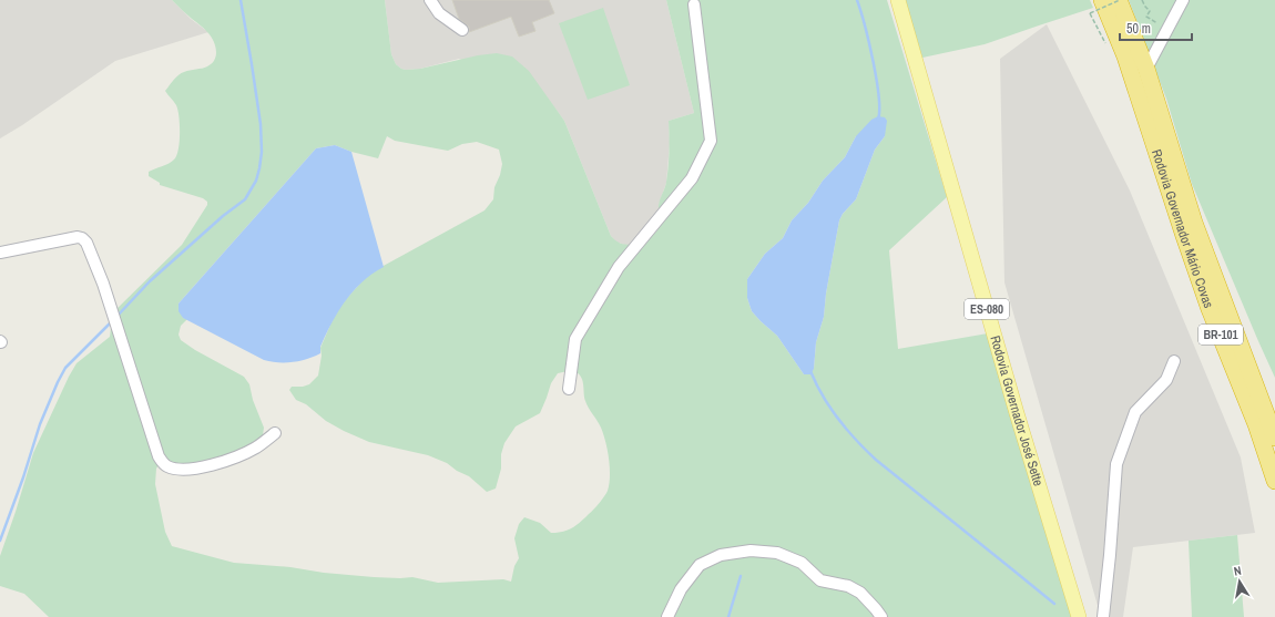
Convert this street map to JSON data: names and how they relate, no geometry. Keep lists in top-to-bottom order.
{
  "streets": {
    "highway": ["Rodovia Governador Mário Covas", "BR-101"],
    "main road": ["ES-080", "Rodovia Governador José Sette"]
  },
  "scale_bar": "50 m",
  "north": "top"
}
